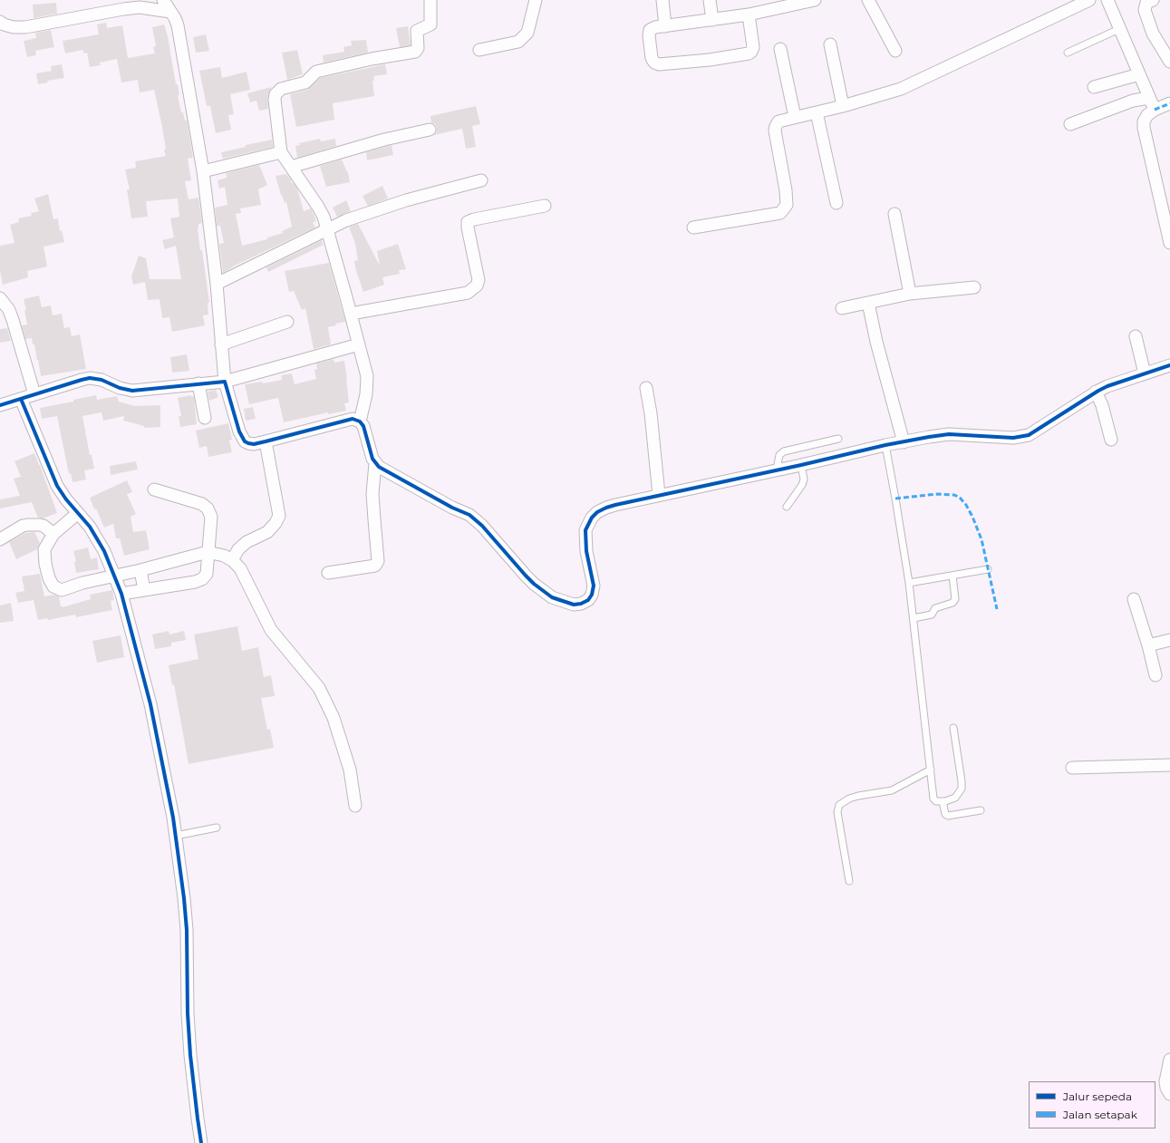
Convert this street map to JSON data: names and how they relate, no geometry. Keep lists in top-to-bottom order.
{
  "legend": ["Jalur sepeda", "Jalan setapak"]
}
